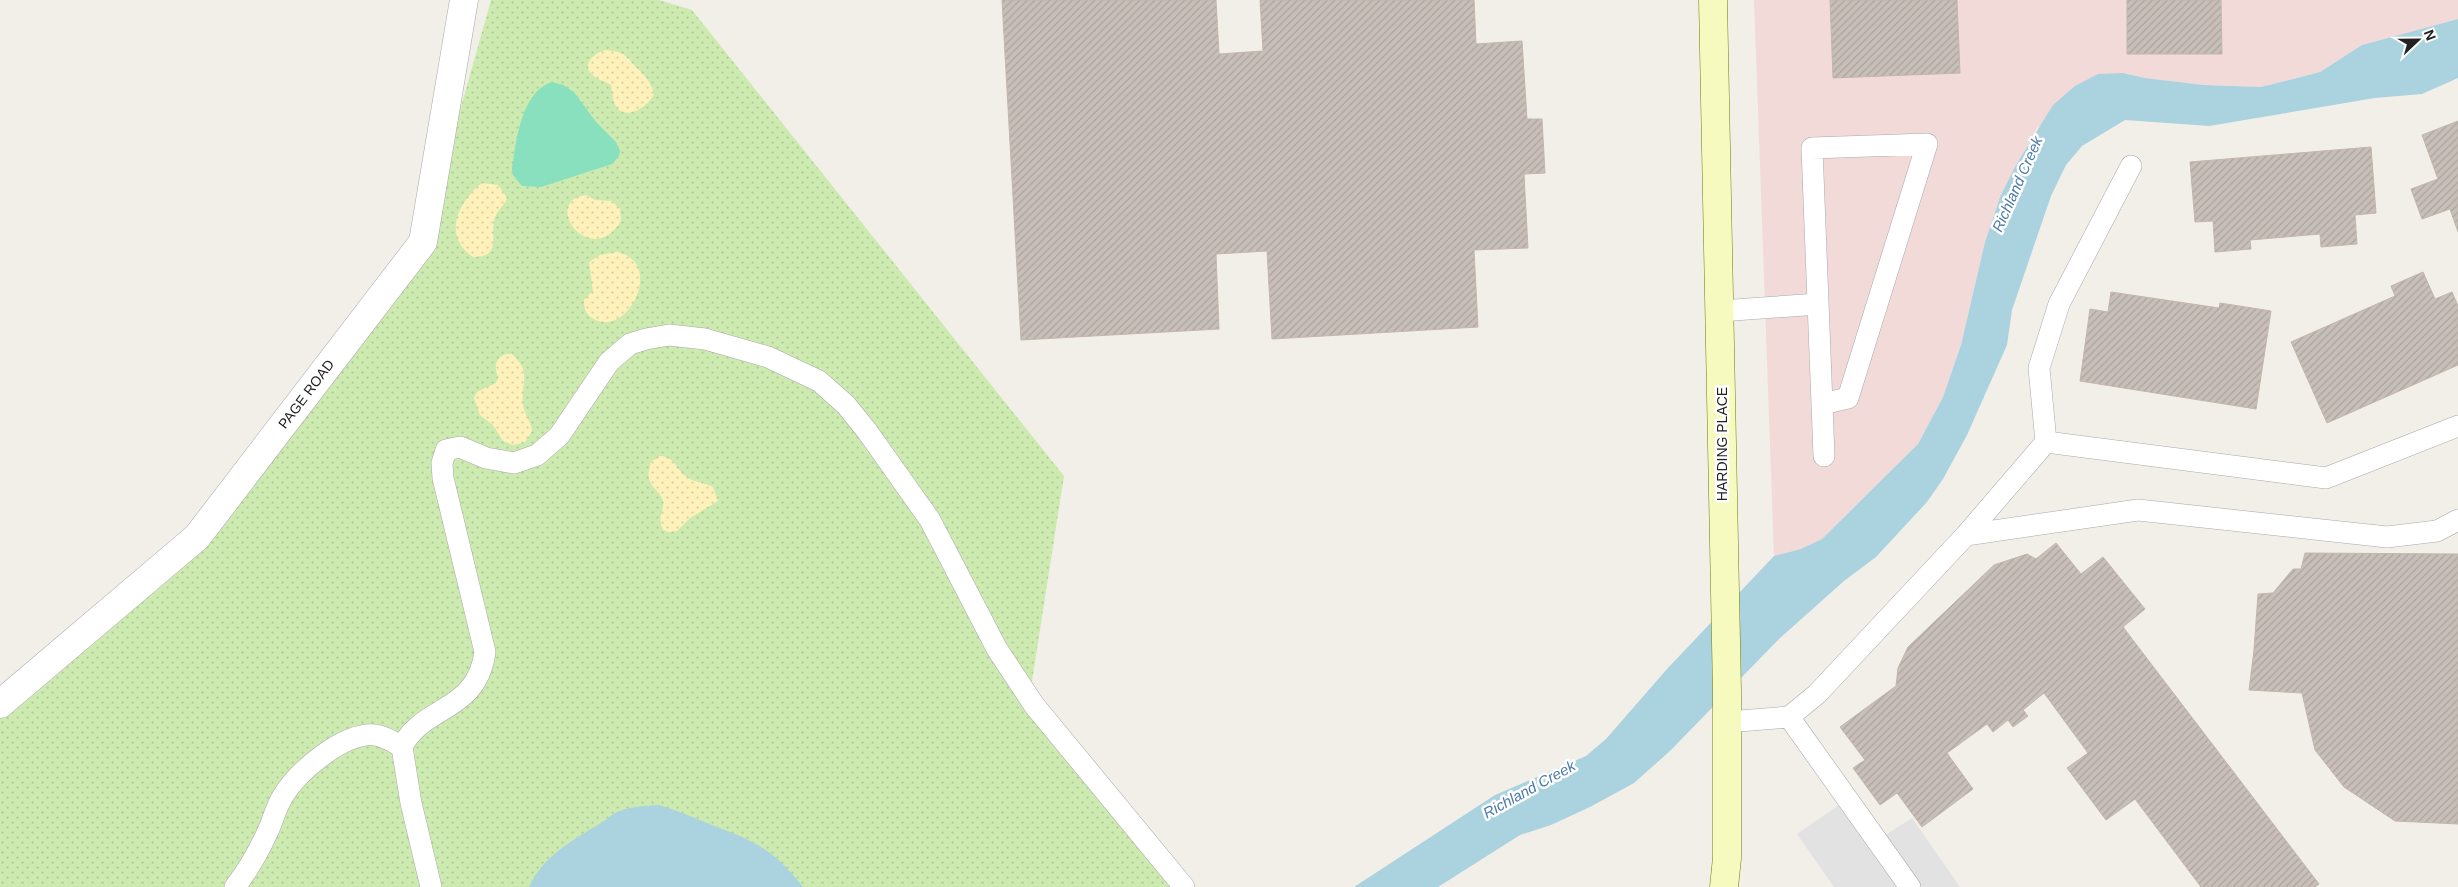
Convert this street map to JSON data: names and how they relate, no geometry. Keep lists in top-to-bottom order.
{
  "streets": {
    "main road": ["HARDING PLACE"],
    "street": ["PAGE ROAD"]
  },
  "water": ["Richland Creek"],
  "north": "right"
}
